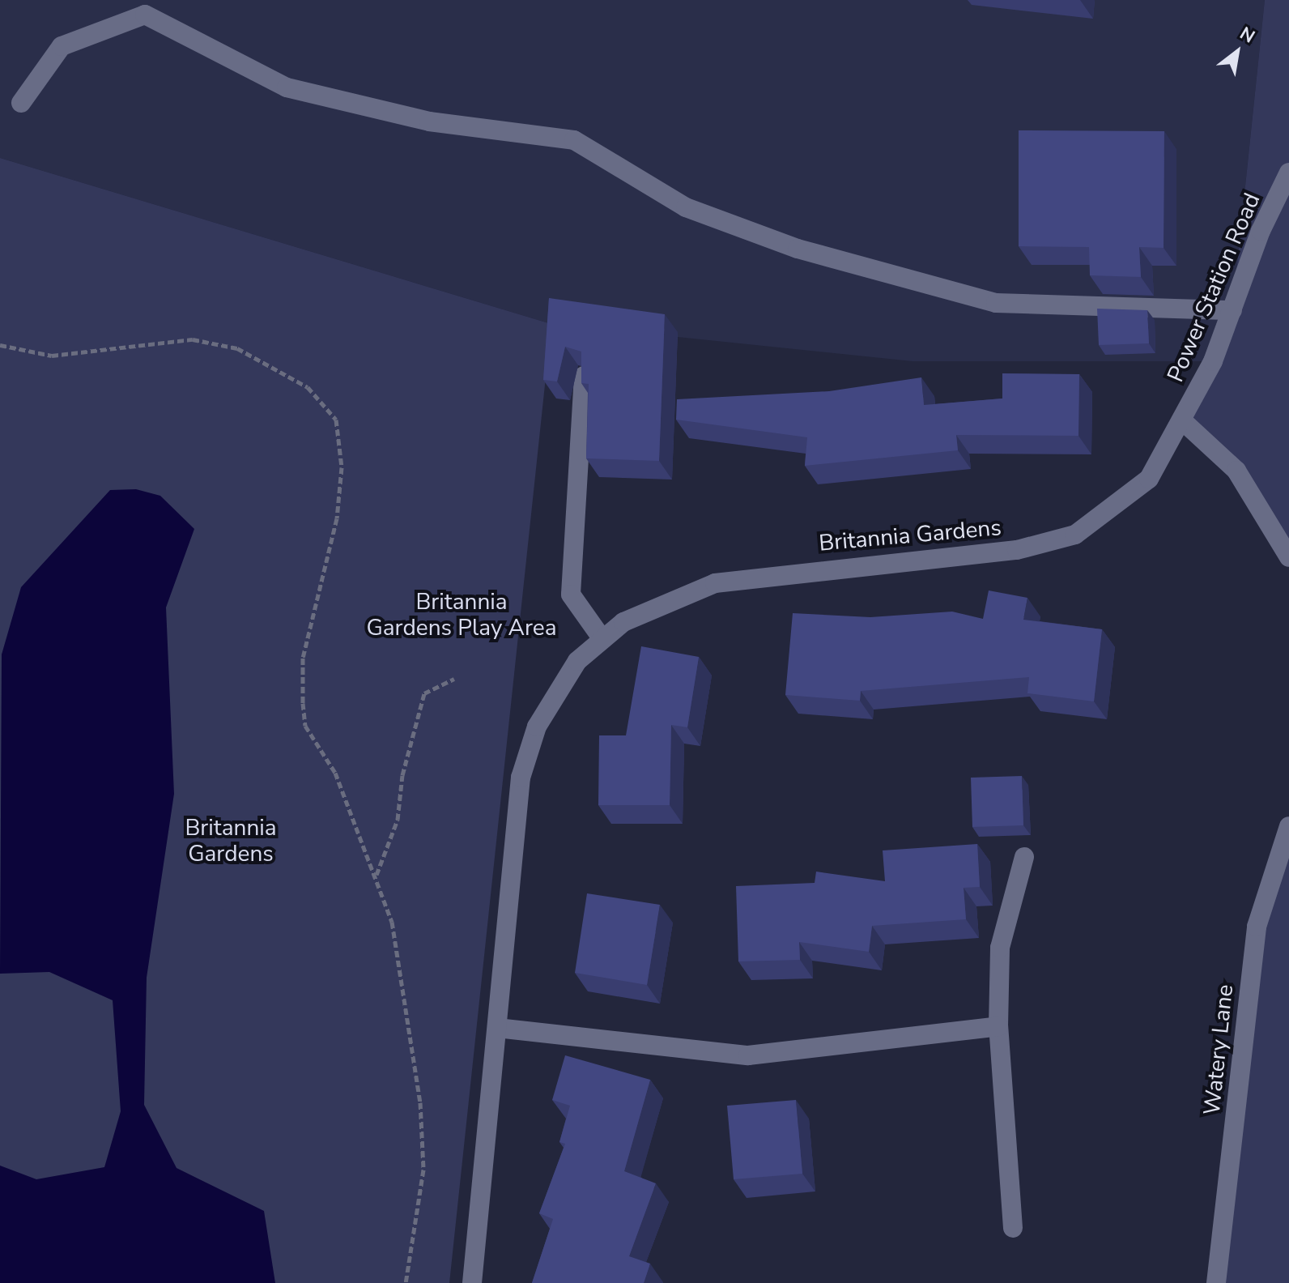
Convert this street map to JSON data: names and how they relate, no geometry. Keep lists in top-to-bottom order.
{
  "streets": {
    "street": ["Power Station Road", "Britannia Gardens", "Watery Lane"]
  },
  "crossings": [
    ["Power Station Road", "Britannia Gardens"]
  ],
  "parks": ["Britannia Gardens Play Area", "Britannia Gardens"],
  "north": "top right"
}
